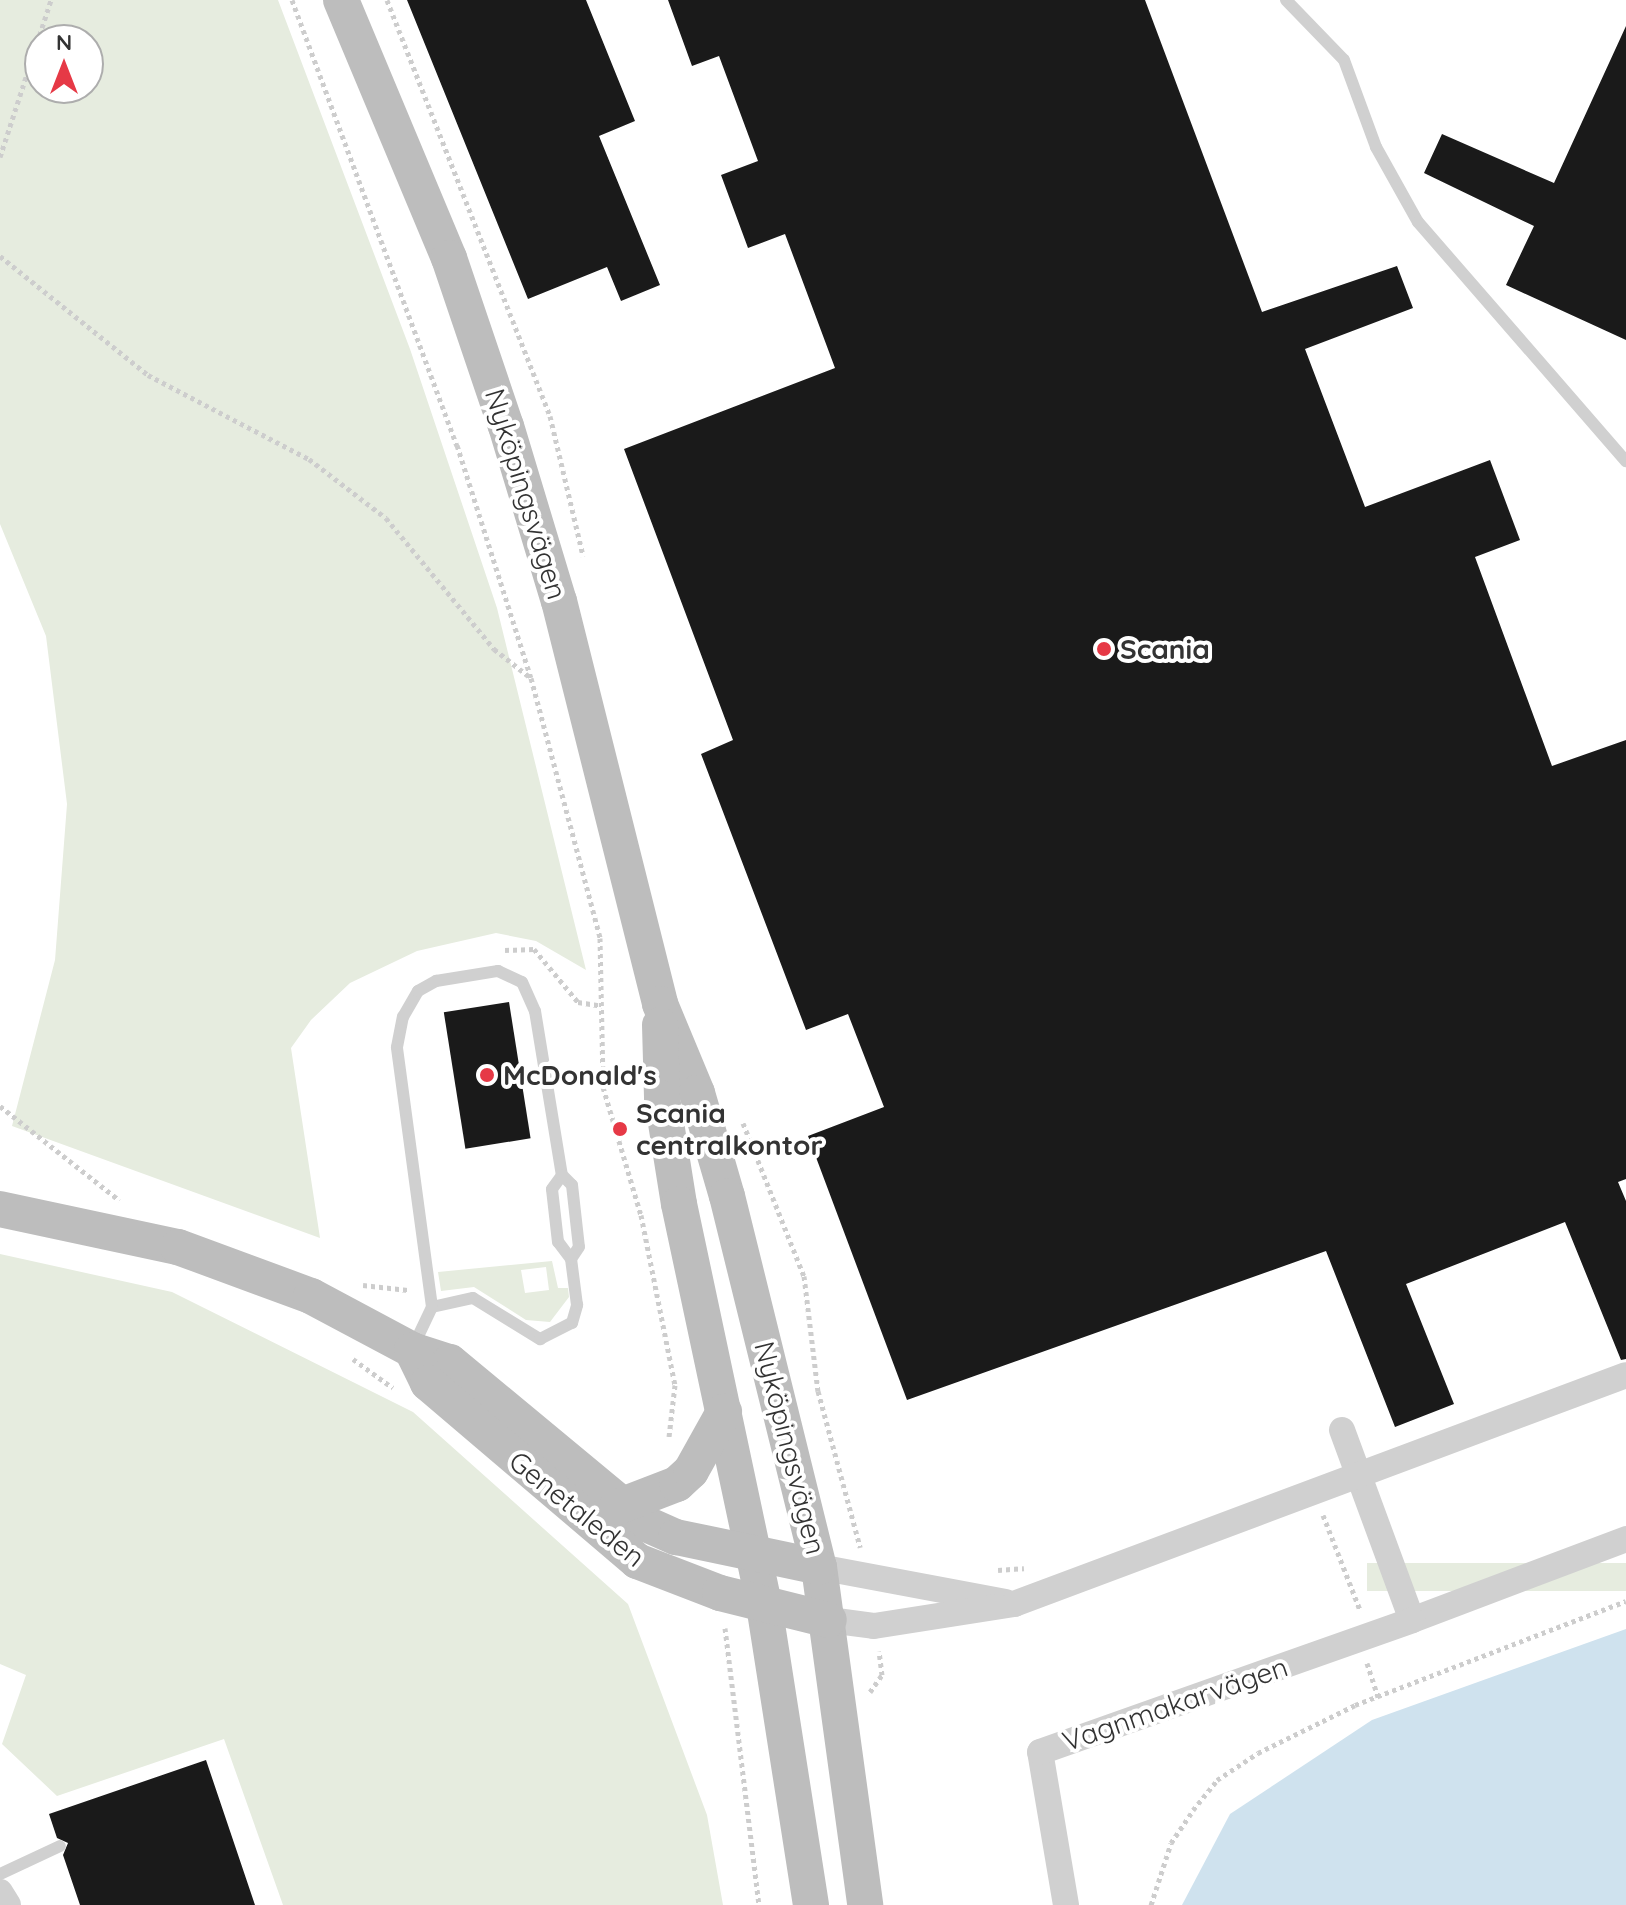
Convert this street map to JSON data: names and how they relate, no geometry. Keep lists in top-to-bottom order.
{
  "streets": {
    "main road": ["Nyköpingsvägen", "Genetaleden"],
    "street": ["Vagnmakarvägen"]
  },
  "crossings": [
    ["Nyköpingsvägen", "Genetaleden"]
  ],
  "places": ["Scania", "McDonald's", "Scania centralkontor"],
  "north": "top"
}
